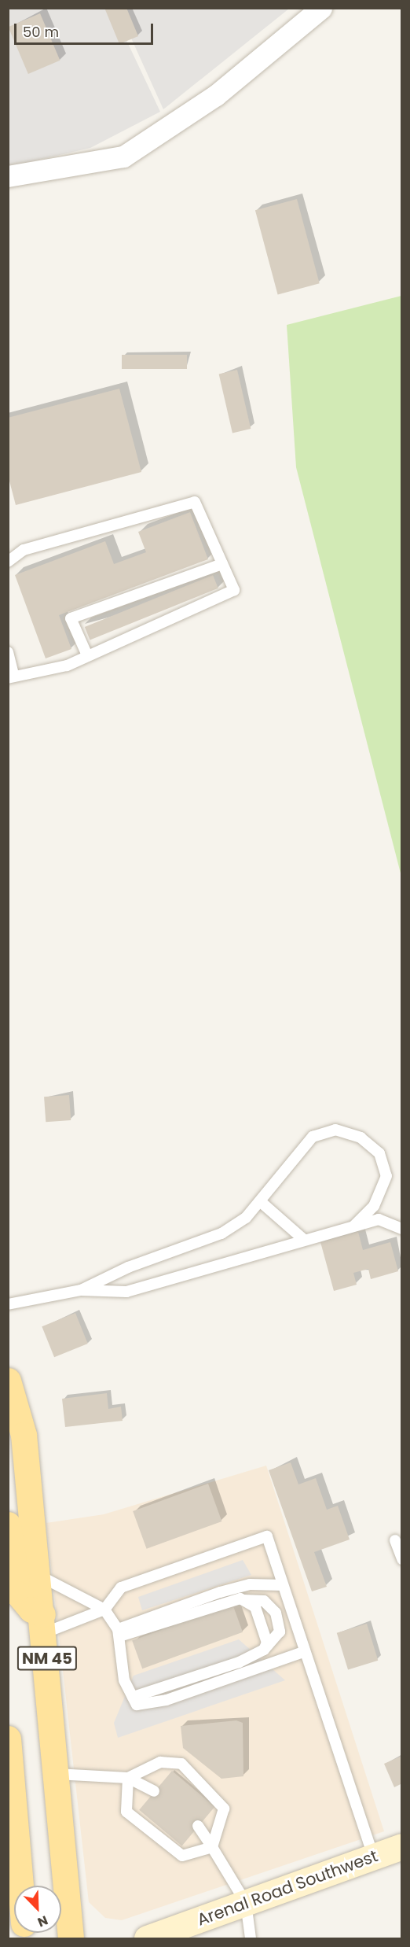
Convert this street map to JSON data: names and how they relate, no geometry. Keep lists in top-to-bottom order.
{
  "streets": {
    "main road": ["NM 45", "Arenal Road Southwest"]
  },
  "scale_bar": "50 m",
  "north": "bottom right"
}
